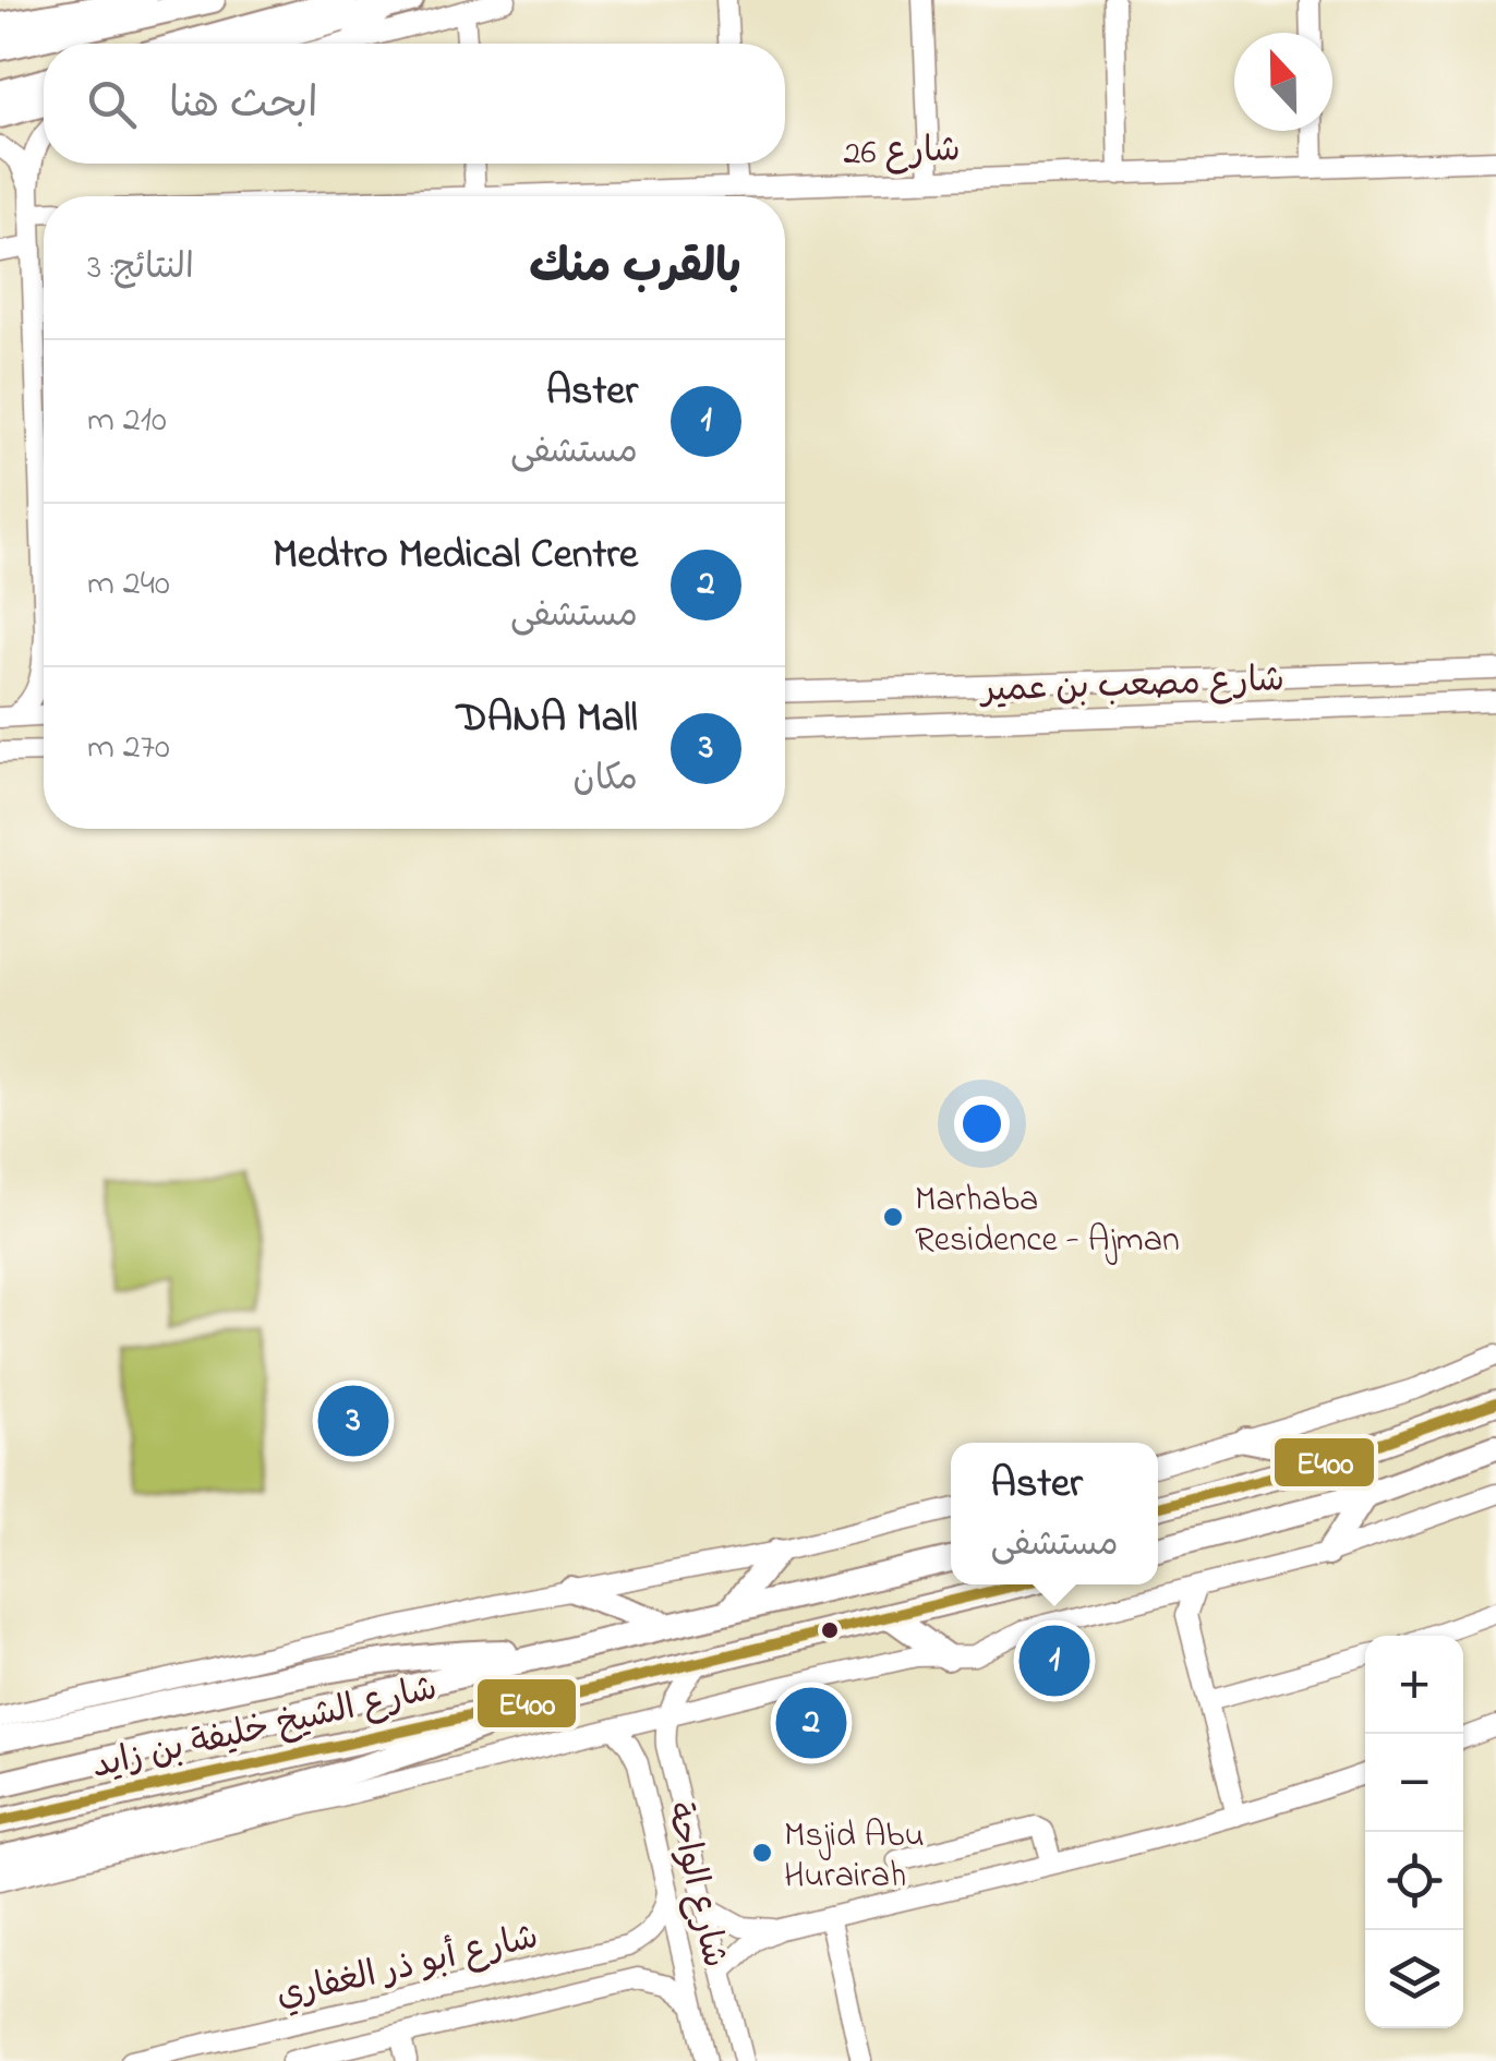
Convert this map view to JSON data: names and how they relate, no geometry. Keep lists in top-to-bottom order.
{
  "streets": {
    "main road": ["شارع الشيخ خليفة بن زايد"],
    "street": [
      "شارع 26",
      "شارع مصعب بن عمير",
      "شارع الواحة",
      "شارع أبو ذر الغفاري"
    ]
  },
  "crossings": [
    ["شارع الواحة", "شارع أبو ذر الغفاري"]
  ],
  "places": ["Marhaba Residence - Ajman", "Msjid Abu Hurairah"],
  "lines": ["transit line E400"],
  "north": "top",
  "page": {
    "search": "ابحث هنا",
    "heading": ["بالقرب منك", "النتائج: 3"],
    "list": [
      {
        "mark": "1",
        "name": "Aster",
        "note": "مستشفى",
        "value": "210 m"
      },
      {
        "mark": "2",
        "name": "Medtro Medical Centre",
        "note": "مستشفى",
        "value": "240 m"
      },
      {
        "mark": "3",
        "name": "DANA Mall",
        "note": "مكان",
        "value": "270 m"
      }
    ],
    "pins": ["3", "1", "2"],
    "popup": ["Aster", "مستشفى"],
    "map_buttons": ["+", "−"]
  }
}
